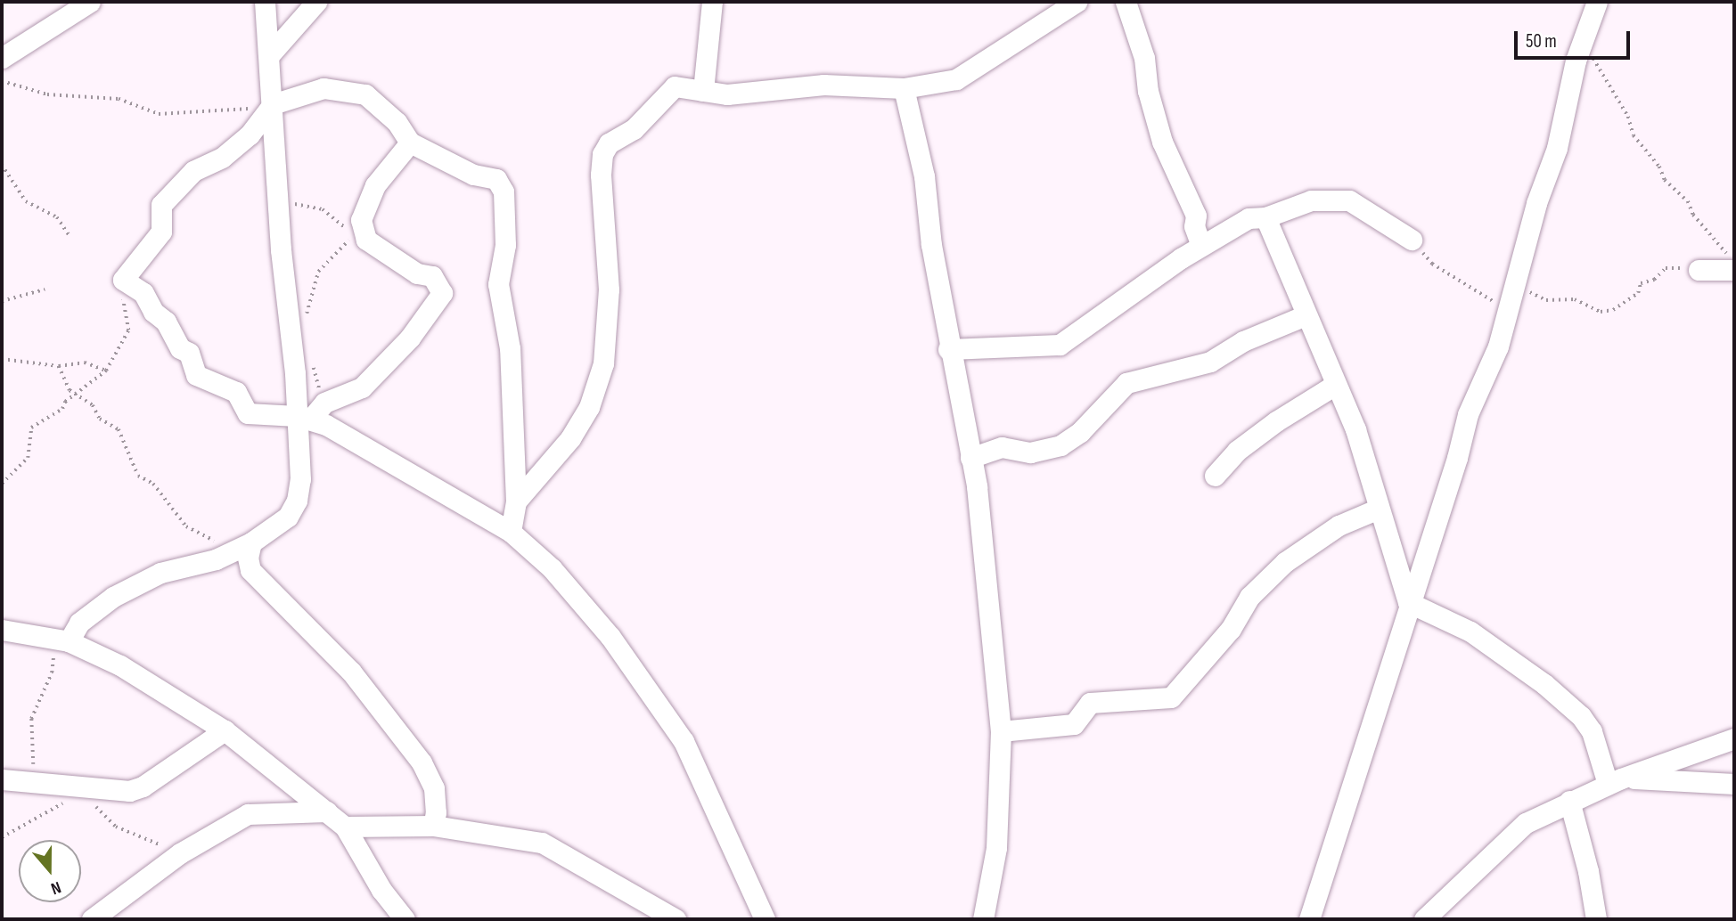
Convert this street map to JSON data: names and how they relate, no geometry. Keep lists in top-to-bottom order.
{
  "scale_bar": "50 m",
  "north": "bottom"
}
